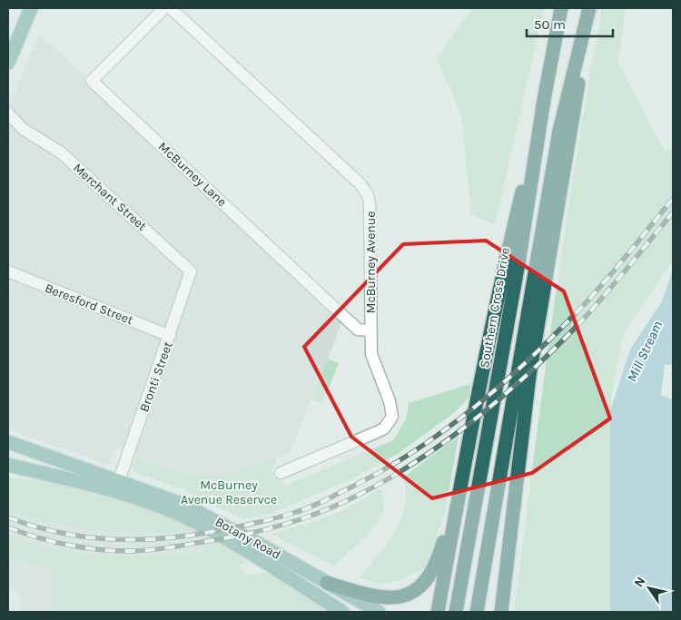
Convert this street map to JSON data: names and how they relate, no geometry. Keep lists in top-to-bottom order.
{
  "streets": {
    "highway": ["Southern Cross Drive"],
    "main road": ["Botany Road"],
    "street": [
      "McBurney Lane",
      "Merchant Street",
      "McBurney Avenue",
      "Beresford Street",
      "Bronti Street"
    ]
  },
  "crossings": [
    ["McBurney Lane", "McBurney Avenue"],
    ["Merchant Street", "Bronti Street"],
    ["Beresford Street", "Bronti Street"],
    ["Bronti Street", "Botany Road"]
  ],
  "water": ["Mill Stream"],
  "parks": ["McBurney Avenue Reservce"],
  "scale_bar": "50 m",
  "north": "top left"
}
